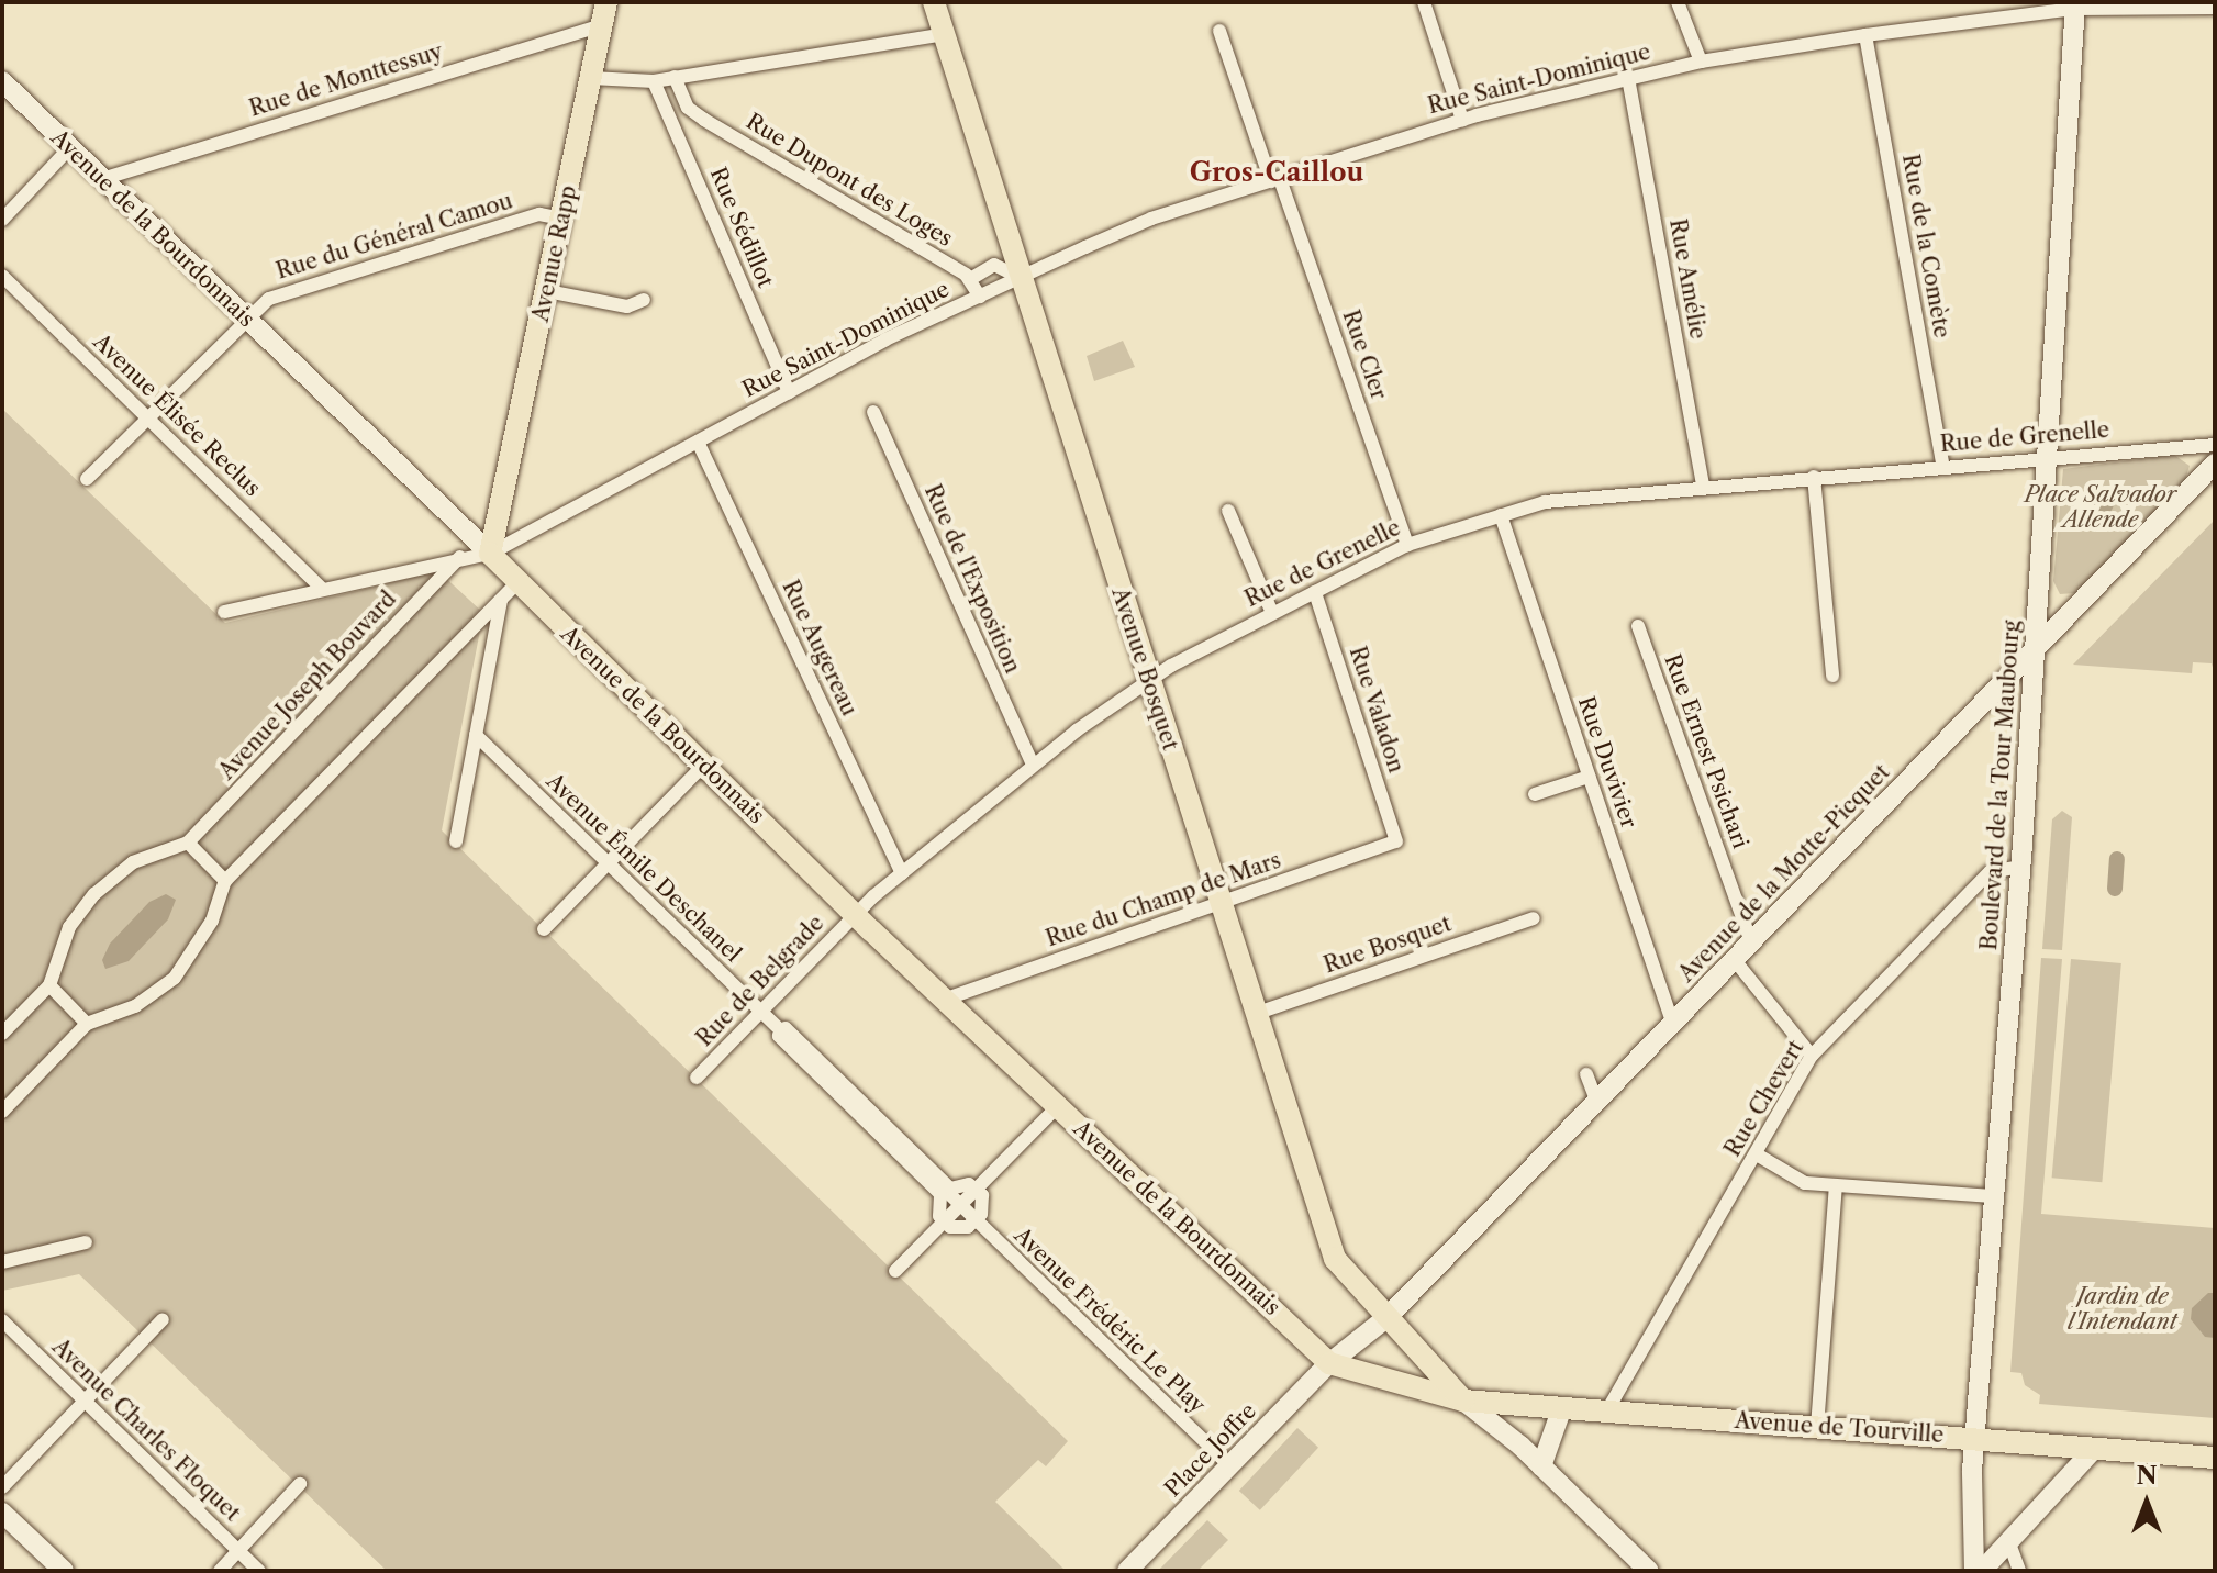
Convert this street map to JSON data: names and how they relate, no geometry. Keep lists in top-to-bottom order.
{
  "streets": {
    "main road": [
      "Avenue de la Bourdonnais",
      "Avenue Rapp",
      "Avenue Bosquet",
      "Boulevard de la Tour Maubourg",
      "Avenue de la Motte-Picquet",
      "Avenue de Tourville",
      "Place Joffre"
    ],
    "street": [
      "Rue Saint-Dominique",
      "Rue de Monttessuy",
      "Rue Dupont des Loges",
      "Rue Sédillot",
      "Rue du Général Camou",
      "Rue de la Comète",
      "Rue Amélie",
      "Rue Cler",
      "Avenue Élisée Reclus",
      "Rue de Grenelle",
      "Rue de l'Exposition",
      "Rue Augereau",
      "Avenue Joseph Bouvard",
      "Rue Valadon",
      "Rue Ernest Psichari",
      "Rue Duvivier",
      "Avenue Émile Deschanel",
      "Rue du Champ de Mars",
      "Rue Bosquet",
      "Rue de Belgrade",
      "Rue Chevert",
      "Avenue Frédéric Le Play",
      "Avenue Charles Floquet"
    ]
  },
  "crossings": [
    ["Rue Saint-Dominique", "Rue Sédillot"],
    ["Rue Saint-Dominique", "Avenue de la Bourdonnais"],
    ["Rue Saint-Dominique", "Rue de la Comète"],
    ["Rue Saint-Dominique", "Avenue Rapp"],
    ["Rue Saint-Dominique", "Rue Amélie"],
    ["Rue Saint-Dominique", "Rue Cler"],
    ["Rue Saint-Dominique", "Avenue Élisée Reclus"],
    ["Rue Saint-Dominique", "Rue Augereau"],
    ["Rue Saint-Dominique", "Avenue Bosquet"],
    ["Rue Saint-Dominique", "Avenue Joseph Bouvard"],
    ["Rue Saint-Dominique", "Boulevard de la Tour Maubourg"],
    ["Rue de Monttessuy", "Avenue de la Bourdonnais"],
    ["Rue de Monttessuy", "Avenue Rapp"],
    ["Avenue de la Bourdonnais", "Rue du Général Camou"],
    ["Avenue de la Bourdonnais", "Avenue Rapp"],
    ["Avenue de la Bourdonnais", "Rue de Grenelle"],
    ["Avenue de la Bourdonnais", "Rue du Champ de Mars"],
    ["Avenue de la Bourdonnais", "Rue de Belgrade"],
    ["Avenue de la Bourdonnais", "Avenue de Tourville"],
    ["Avenue de la Bourdonnais", "Place Joffre"],
    ["Rue du Général Camou", "Avenue Rapp"],
    ["Rue du Général Camou", "Avenue Élisée Reclus"],
    ["Rue de la Comète", "Rue de Grenelle"],
    ["Rue Amélie", "Rue de Grenelle"],
    ["Rue Cler", "Rue de Grenelle"],
    ["Rue de Grenelle", "Rue de l'Exposition"],
    ["Rue de Grenelle", "Rue Augereau"],
    ["Rue de Grenelle", "Avenue Bosquet"],
    ["Rue de Grenelle", "Rue Valadon"],
    ["Rue de Grenelle", "Rue Duvivier"],
    ["Rue de Grenelle", "Boulevard de la Tour Maubourg"],
    ["Rue de Grenelle", "Rue de Belgrade"],
    ["Avenue Bosquet", "Avenue de la Motte-Picquet"],
    ["Avenue Bosquet", "Rue du Champ de Mars"],
    ["Avenue Bosquet", "Rue Bosquet"],
    ["Avenue Bosquet", "Avenue de Tourville"],
    ["Avenue Bosquet", "Place Joffre"],
    ["Rue Valadon", "Rue du Champ de Mars"],
    ["Rue Ernest Psichari", "Avenue de la Motte-Picquet"],
    ["Rue Duvivier", "Avenue de la Motte-Picquet"],
    ["Boulevard de la Tour Maubourg", "Avenue de la Motte-Picquet"],
    ["Boulevard de la Tour Maubourg", "Rue Chevert"],
    ["Boulevard de la Tour Maubourg", "Avenue de Tourville"],
    ["Avenue Émile Deschanel", "Rue de Belgrade"],
    ["Avenue Émile Deschanel", "Avenue Frédéric Le Play"],
    ["Avenue de la Motte-Picquet", "Place Joffre"],
    ["Rue Chevert", "Avenue de Tourville"],
    ["Avenue Frédéric Le Play", "Place Joffre"],
    ["Avenue de Tourville", "Place Joffre"]
  ],
  "districts": ["Gros-Caillou"],
  "parks": ["Place Salvador Allende", "Jardin de l'Intendant"],
  "north": "top"
}
